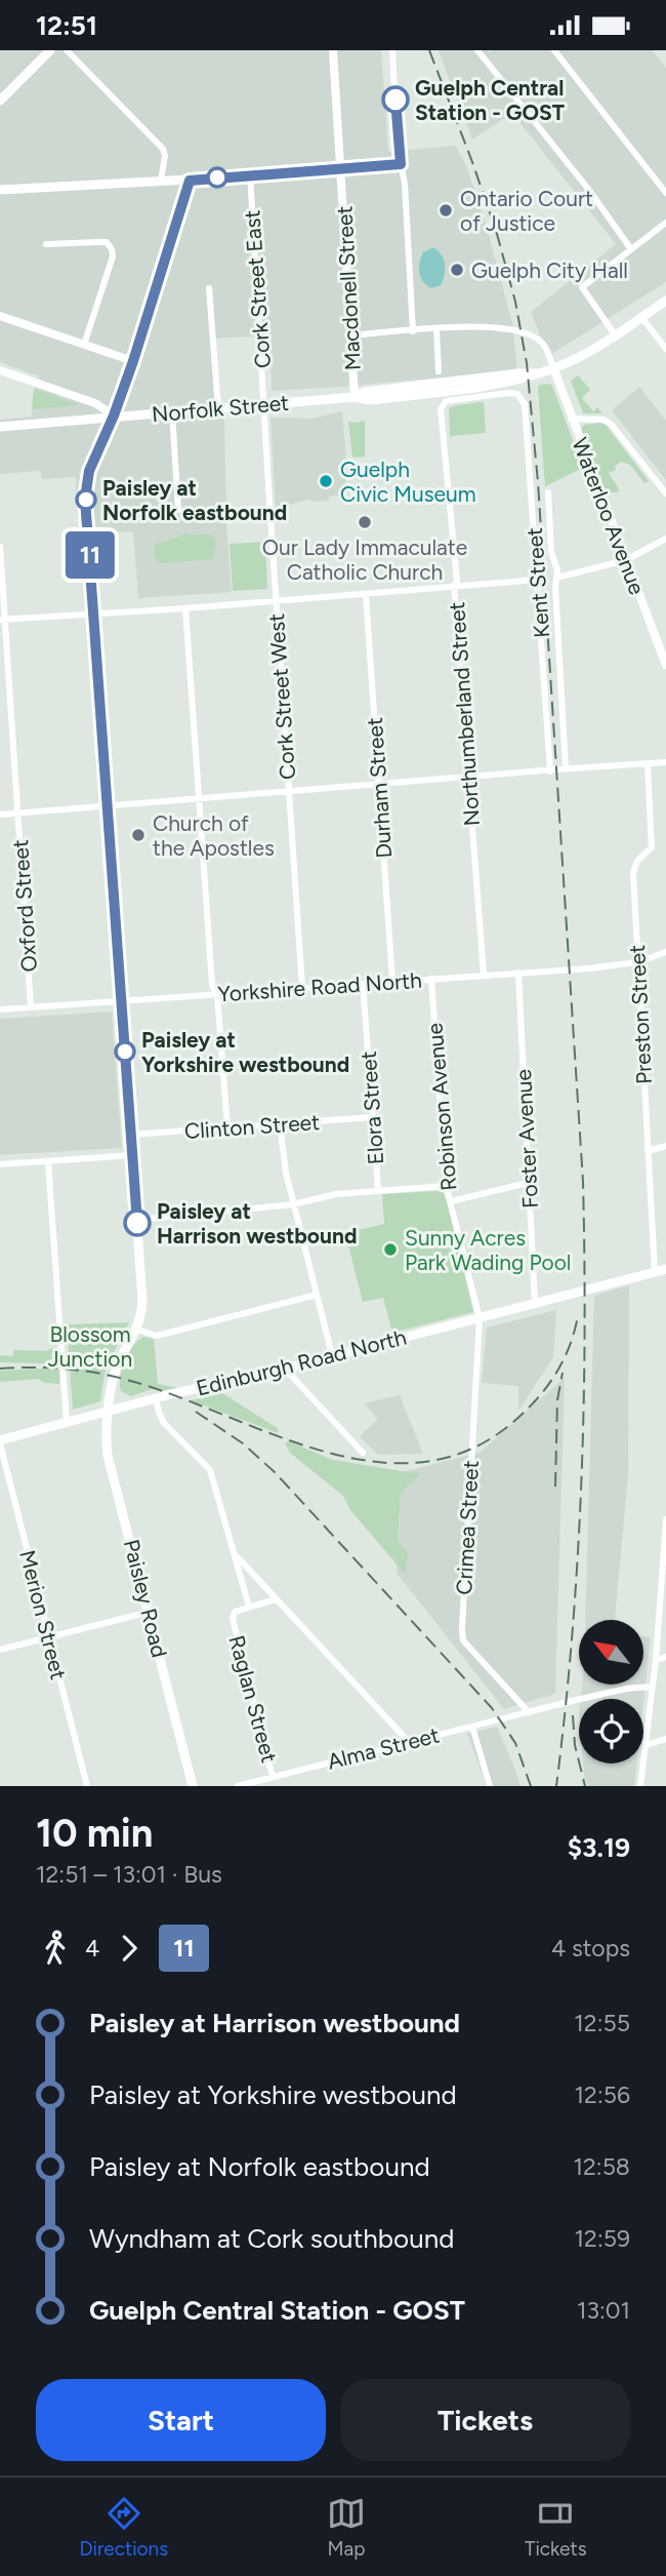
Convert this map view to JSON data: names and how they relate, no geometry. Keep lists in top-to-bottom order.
{
  "streets": {
    "main road": ["Norfolk Street", "Edinburgh Road North", "Paisley Road"],
    "street": [
      "Macdonell Street",
      "Cork Street East",
      "Waterloo Avenue",
      "Kent Street",
      "Cork Street West",
      "Northumberland Street",
      "Durham Street",
      "Oxford Street",
      "Yorkshire Road North",
      "Preston Street",
      "Robinson Avenue",
      "Elora Street",
      "Clinton Street",
      "Foster Avenue",
      "Crimea Street",
      "Merion Street",
      "Raglan Street",
      "Alma Street"
    ]
  },
  "crossings": [
    ["Macdonell Street", "Norfolk Street"],
    ["Cork Street East", "Norfolk Street"],
    ["Cork Street East", "Cork Street West"],
    ["Norfolk Street", "Waterloo Avenue"],
    ["Norfolk Street", "Cork Street West"],
    ["Kent Street", "Northumberland Street"],
    ["Cork Street West", "Yorkshire Road North"],
    ["Northumberland Street", "Yorkshire Road North"],
    ["Durham Street", "Yorkshire Road North"],
    ["Oxford Street", "Yorkshire Road North"],
    ["Yorkshire Road North", "Preston Street"],
    ["Yorkshire Road North", "Robinson Avenue"],
    ["Yorkshire Road North", "Elora Street"],
    ["Yorkshire Road North", "Foster Avenue"],
    ["Preston Street", "Edinburgh Road North"],
    ["Robinson Avenue", "Edinburgh Road North"],
    ["Robinson Avenue", "Crimea Street"],
    ["Elora Street", "Clinton Street"],
    ["Foster Avenue", "Edinburgh Road North"],
    ["Edinburgh Road North", "Crimea Street"],
    ["Edinburgh Road North", "Paisley Road"],
    ["Edinburgh Road North", "Merion Street"],
    ["Edinburgh Road North", "Raglan Street"],
    ["Crimea Street", "Alma Street"],
    ["Raglan Street", "Alma Street"]
  ],
  "parks": ["Blossom Junction"],
  "places": [
    "Guelph Central Station - GOST",
    "Ontario Court of Justice",
    "Guelph City Hall",
    "Guelph Civic Museum",
    "Paisley at Norfolk eastbound",
    "Our Lady Immaculate Catholic Church",
    "Church of the Apostles",
    "Paisley at Yorkshire westbound",
    "Paisley at Harrison westbound",
    "Sunny Acres Park Wading Pool"
  ],
  "lines": ["bus line 11"],
  "north": "top left",
  "page": {
    "status": "12:51",
    "on_map": "11",
    "heading": ["10 min", "12:51 – 13:01 · Bus", "$3.19"],
    "legs": ["4", "11", "4 stops"],
    "list": [
      {
        "name": "Paisley at Harrison westbound",
        "value": "12:55"
      },
      {
        "name": "Paisley at Yorkshire westbound",
        "value": "12:56"
      },
      {
        "name": "Paisley at Norfolk eastbound",
        "value": "12:58"
      },
      {
        "name": "Wyndham at Cork southbound",
        "value": "12:59"
      },
      {
        "name": "Guelph Central Station - GOST",
        "value": "13:01"
      }
    ],
    "buttons": ["Start", "Tickets"],
    "tabs": ["Directions", "Map", "Tickets"]
  }
}
